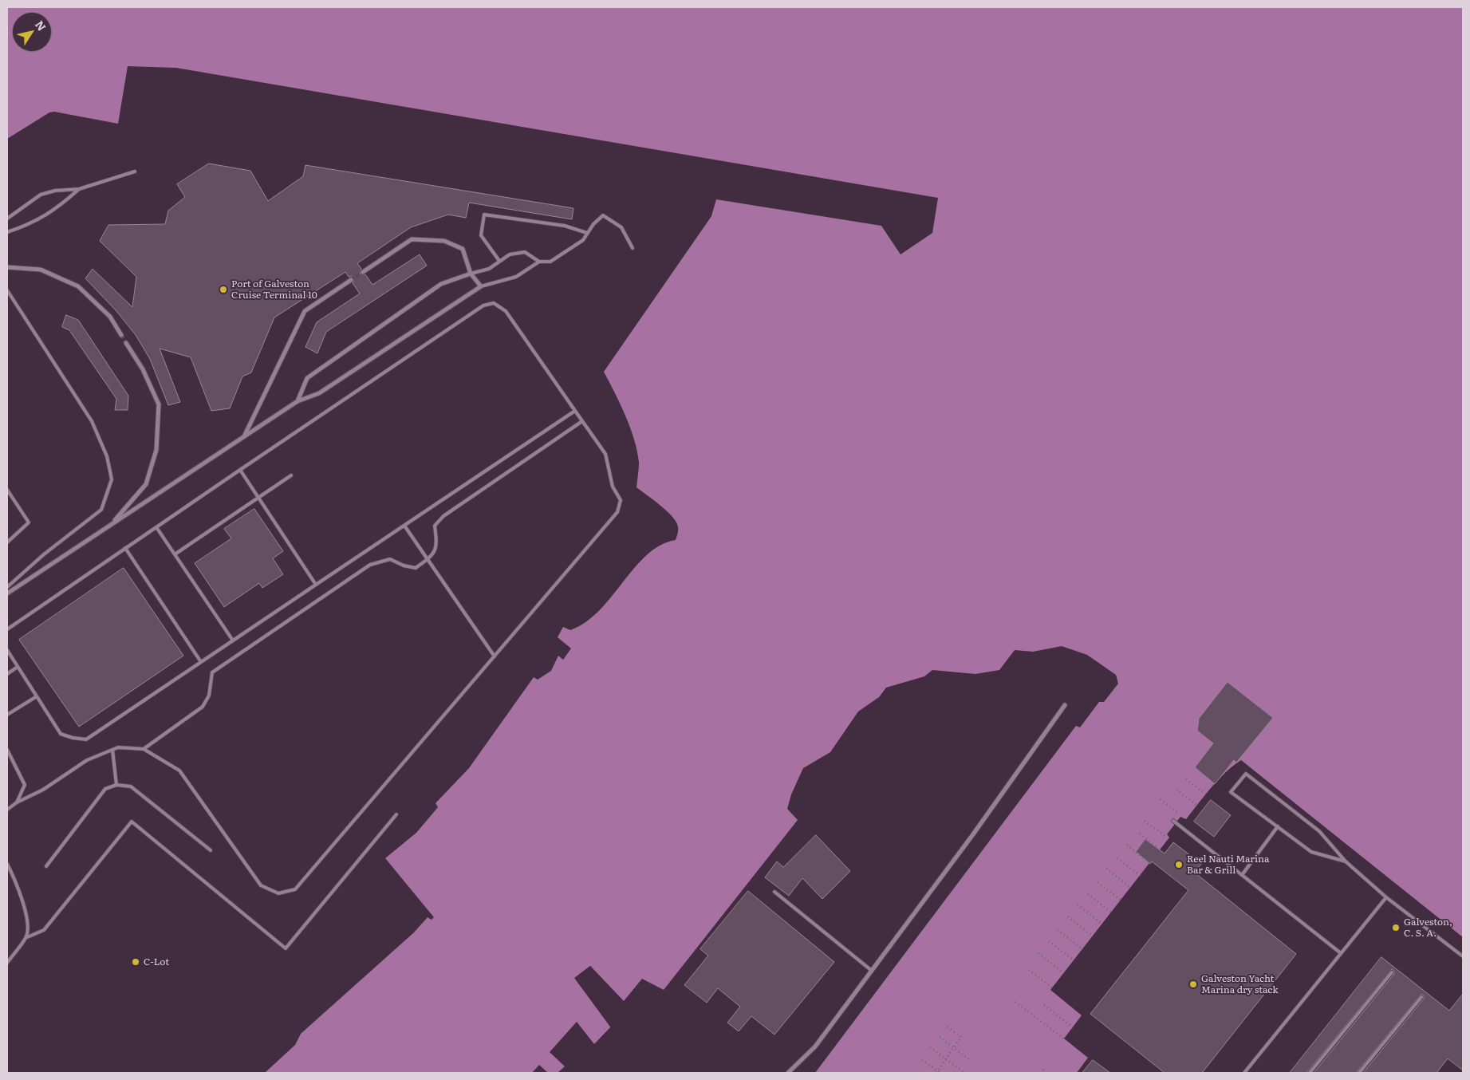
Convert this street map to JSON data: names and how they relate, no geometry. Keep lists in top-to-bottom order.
{
  "places": [
    "Port of Galveston Cruise Terminal 10",
    "Reel Nauti Marina Bar & Grill",
    "Galveston, C. S. A.",
    "C-Lot",
    "Galveston Yacht Marina dry stack"
  ],
  "north": "top right"
}
